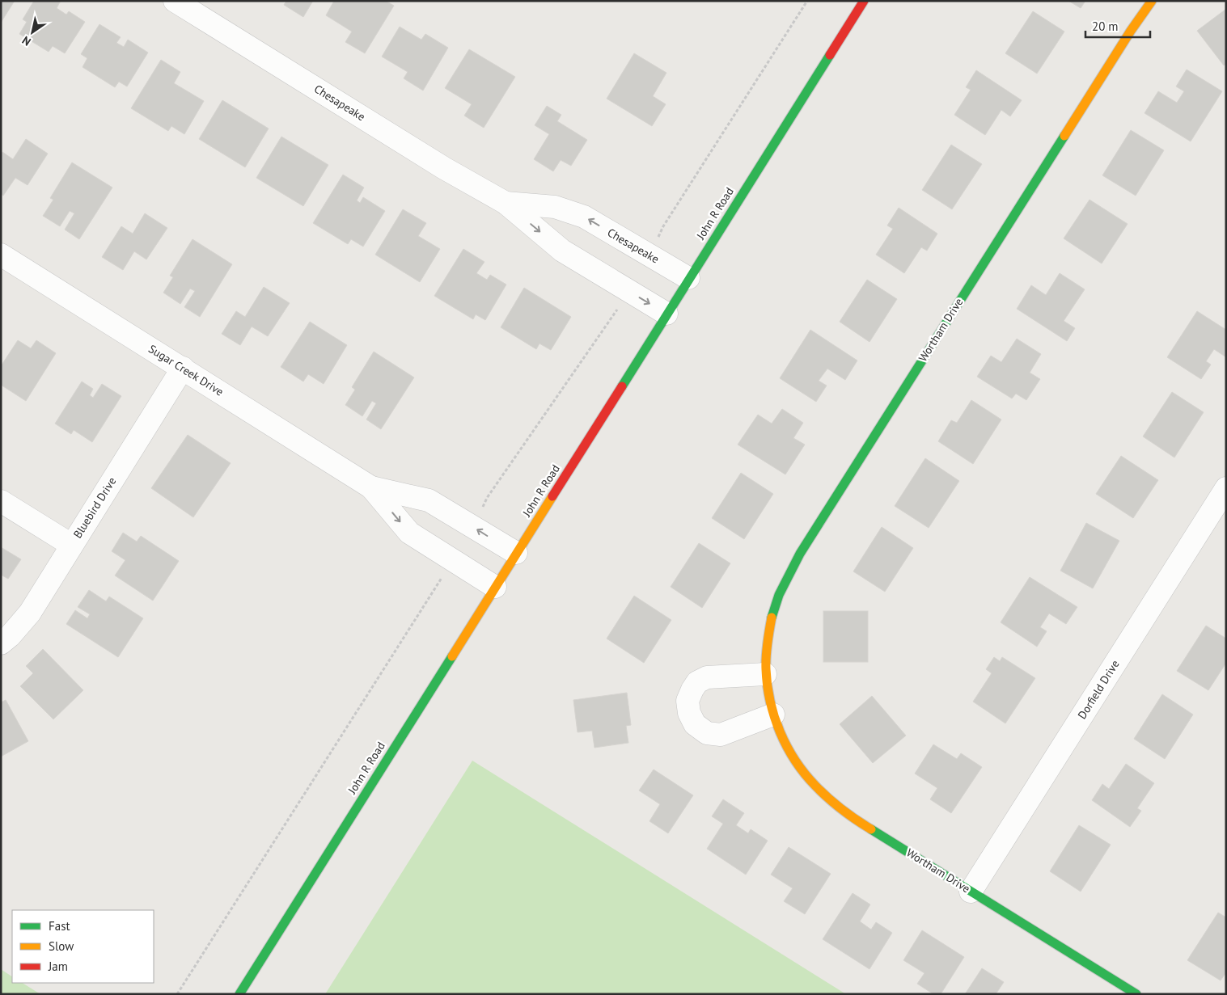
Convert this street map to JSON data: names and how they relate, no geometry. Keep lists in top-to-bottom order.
{
  "streets": {
    "street": [
      "Chesapeake",
      "John R Road",
      "Wortham Drive",
      "Sugar Creek Drive",
      "Bluebird Drive",
      "Dorfield Drive"
    ]
  },
  "crossings": [
    ["Chesapeake", "John R Road"],
    ["John R Road", "Sugar Creek Drive"],
    ["Wortham Drive", "Dorfield Drive"],
    ["Sugar Creek Drive", "Bluebird Drive"]
  ],
  "legend": ["Fast", "Slow", "Jam"],
  "scale_bar": "20 m",
  "north": "bottom left"
}
